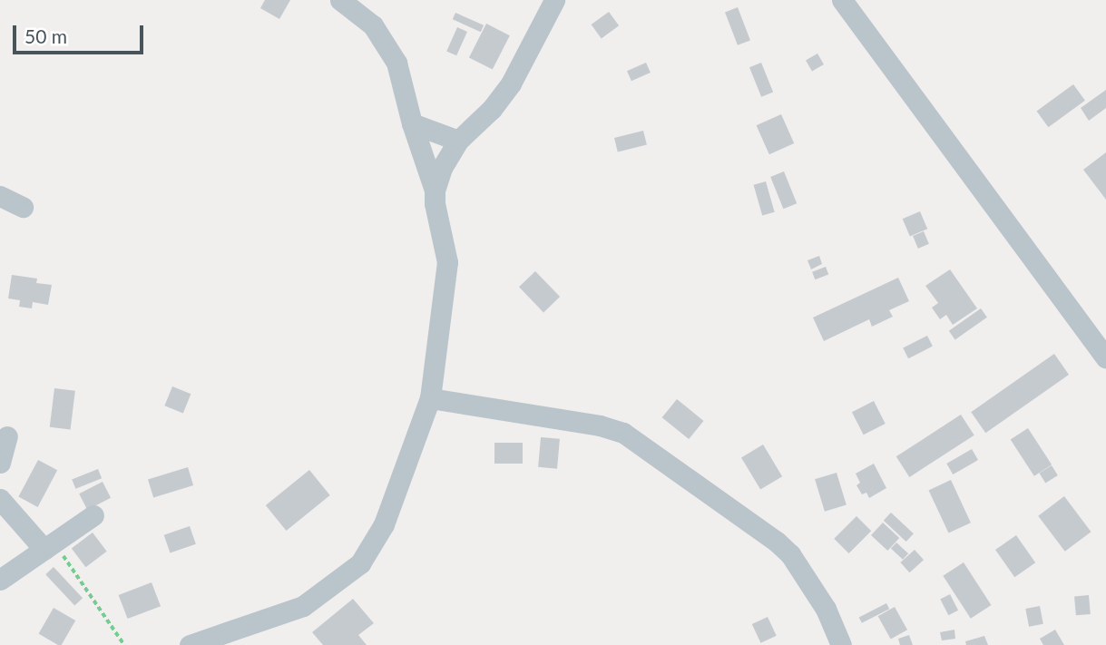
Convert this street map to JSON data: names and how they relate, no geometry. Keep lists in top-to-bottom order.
{
  "scale_bar": "50 m"
}
